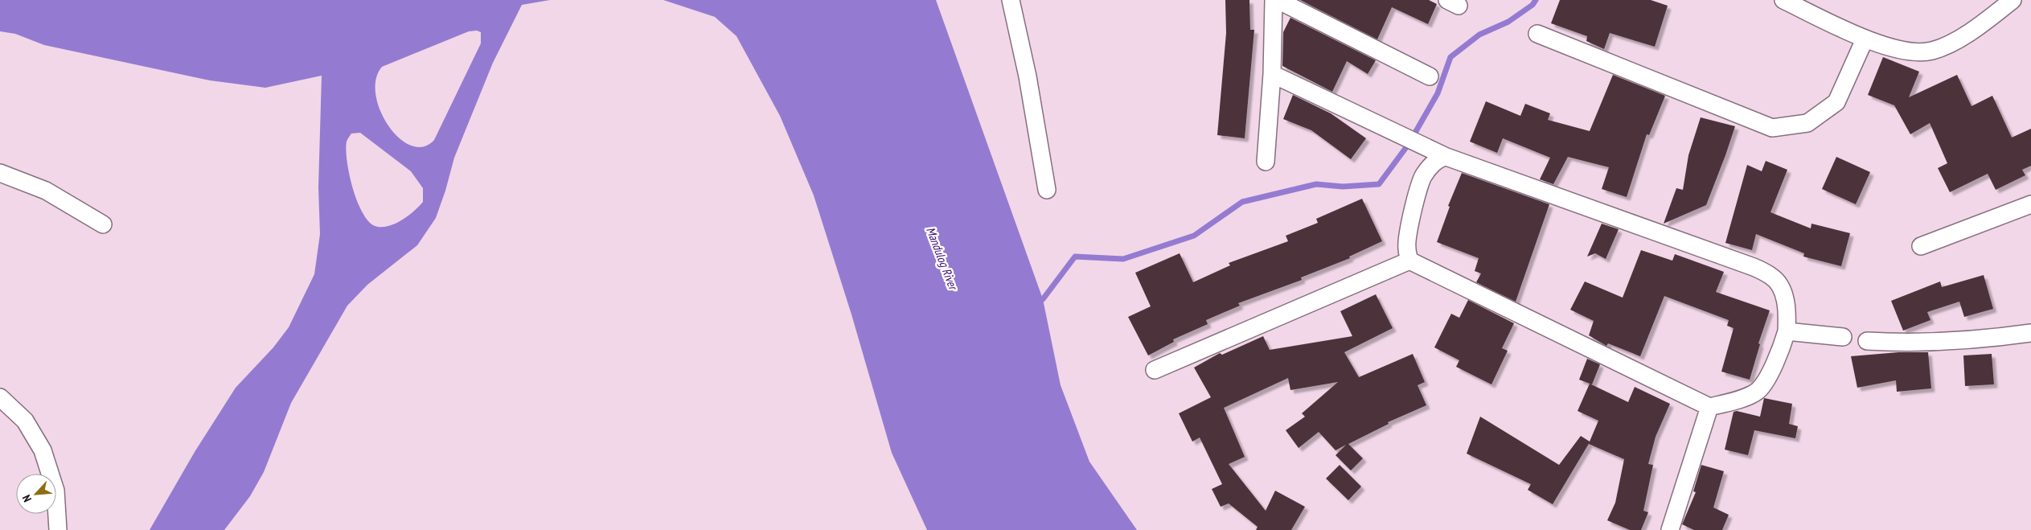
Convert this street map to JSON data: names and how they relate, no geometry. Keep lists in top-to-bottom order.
{
  "water": ["Mandulog River"],
  "north": "bottom left"
}
